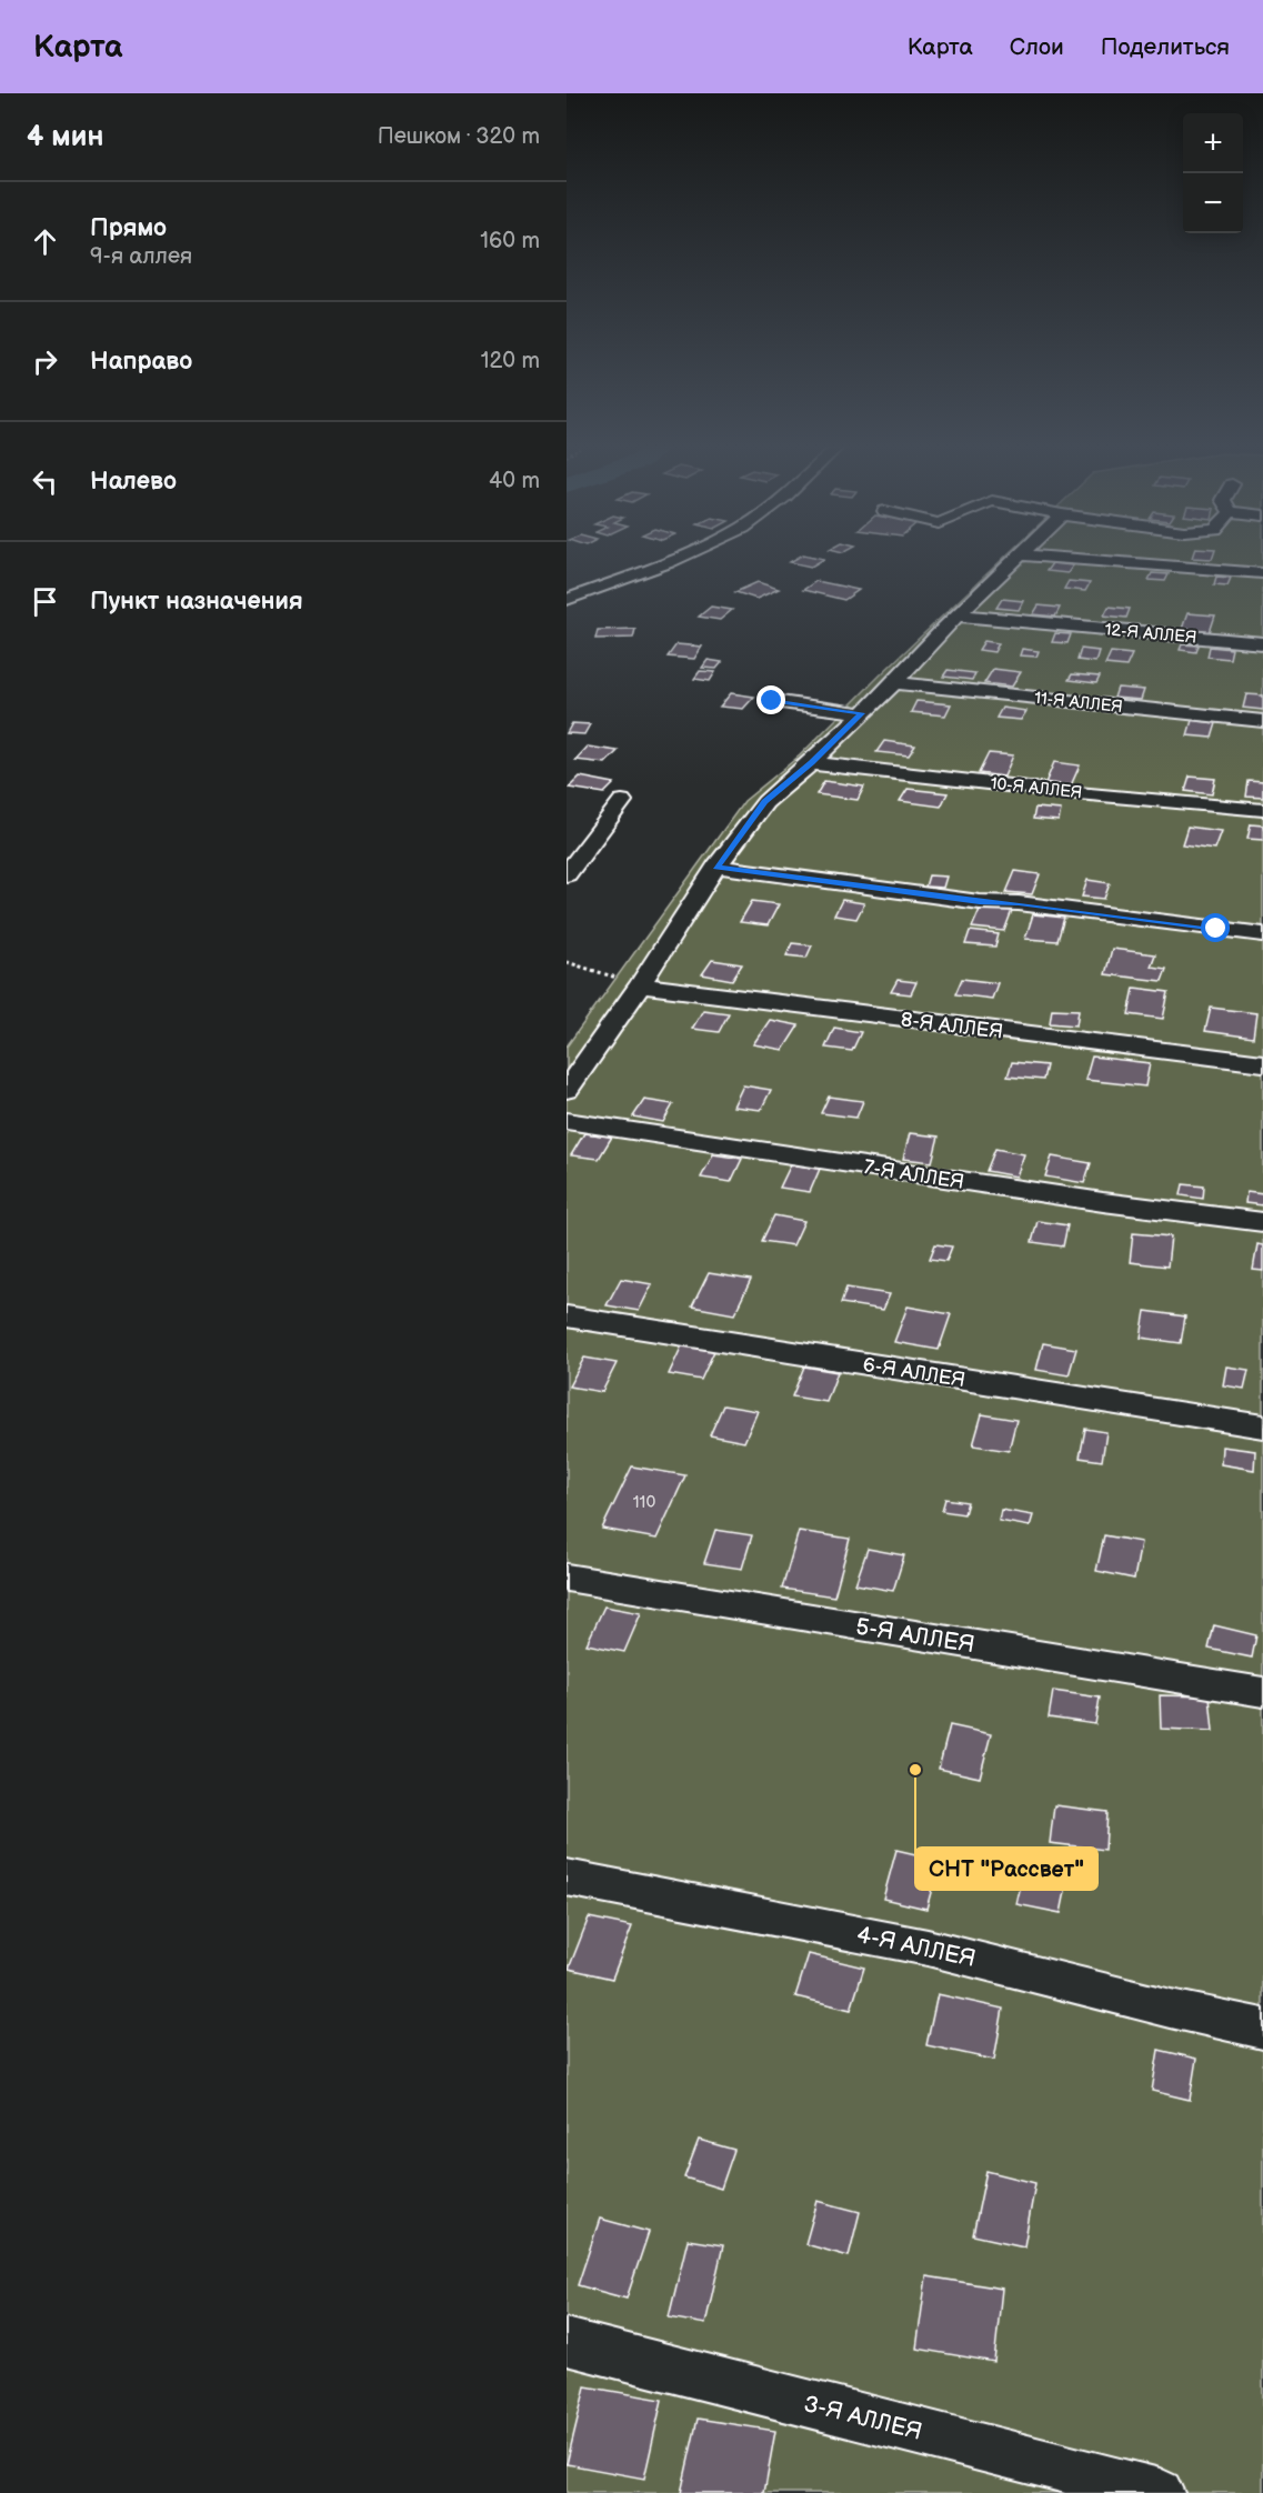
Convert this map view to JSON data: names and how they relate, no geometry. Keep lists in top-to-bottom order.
{
  "streets": {
    "street": [
      "12-Я АЛЛЕЯ",
      "11-Я АЛЛЕЯ",
      "10-Я АЛЛЕЯ",
      "8-Я АЛЛЕЯ",
      "7-Я АЛЛЕЯ",
      "6-Я АЛЛЕЯ",
      "5-Я АЛЛЕЯ",
      "4-Я АЛЛЕЯ",
      "3-Я АЛЛЕЯ"
    ]
  },
  "places": ["СНТ \"Рассвет\""],
  "house_numbers": ["110"],
  "page": {
    "header": "Карта",
    "nav": ["Карта", "Слои", "Поделиться"],
    "heading": ["4 мин", "Пешком · 320 m"],
    "map_buttons": ["+", "−"],
    "list": [
      ["Прямо", "9-я аллея", "160 m"],
      ["Направо", "120 m"],
      ["Налево", "40 m"],
      "Пункт назначения"
    ]
  }
}
